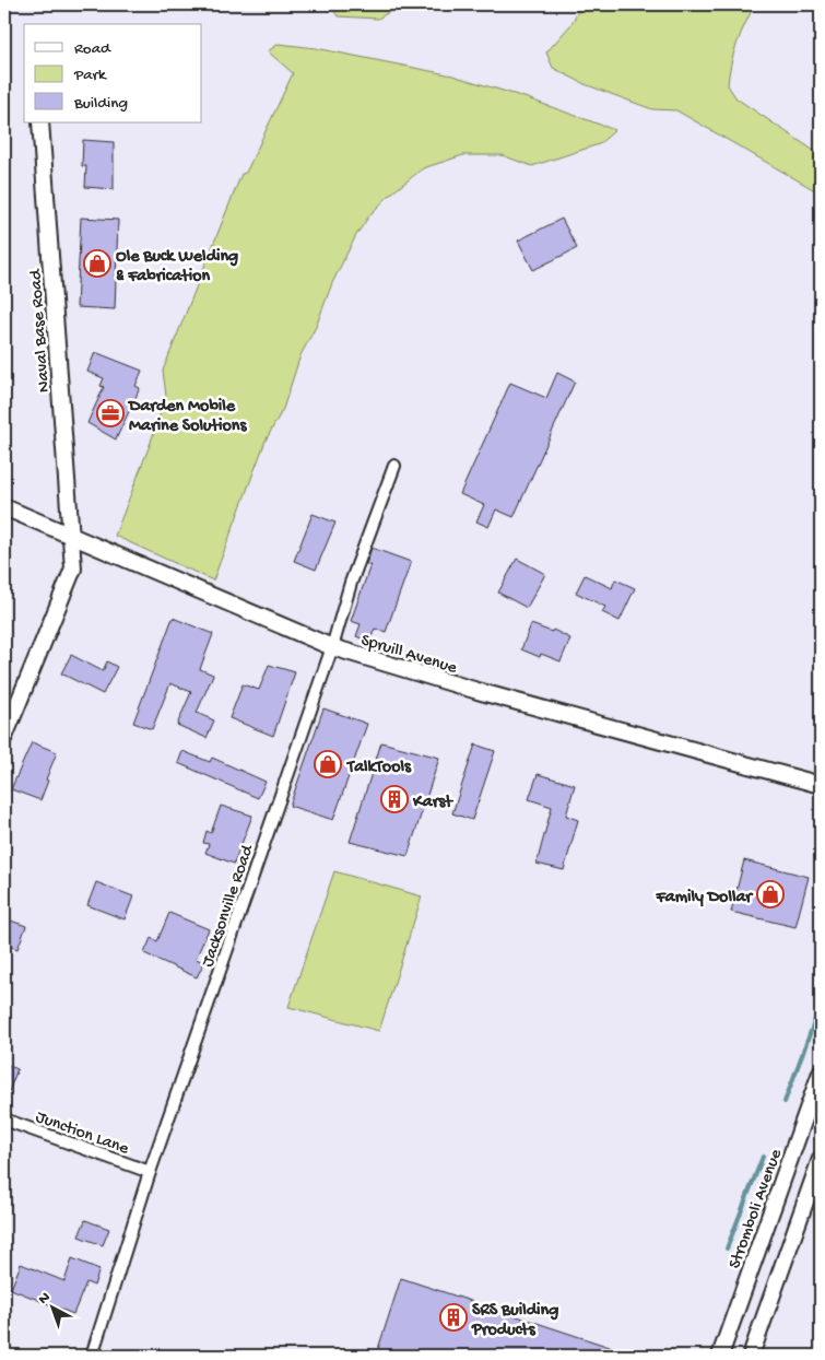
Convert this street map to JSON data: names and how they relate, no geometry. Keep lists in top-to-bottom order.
{
  "streets": {
    "street": [
      "Naval Base Road",
      "Spruill Avenue",
      "Jacksonville Road",
      "Junction Lane",
      "Stromboli Avenue"
    ]
  },
  "crossings": [
    ["Naval Base Road", "Spruill Avenue"],
    ["Spruill Avenue", "Jacksonville Road"],
    ["Jacksonville Road", "Junction Lane"]
  ],
  "places": {
    "shop": ["Ole Buck Welding & Fabrication", "TalkTools", "Family Dollar"],
    "office": ["Darden Mobile Marine Solutions"],
    "building": ["Karst", "SRS Building Products"]
  },
  "legend": ["Road", "Park", "Building"],
  "north": "top left"
}
